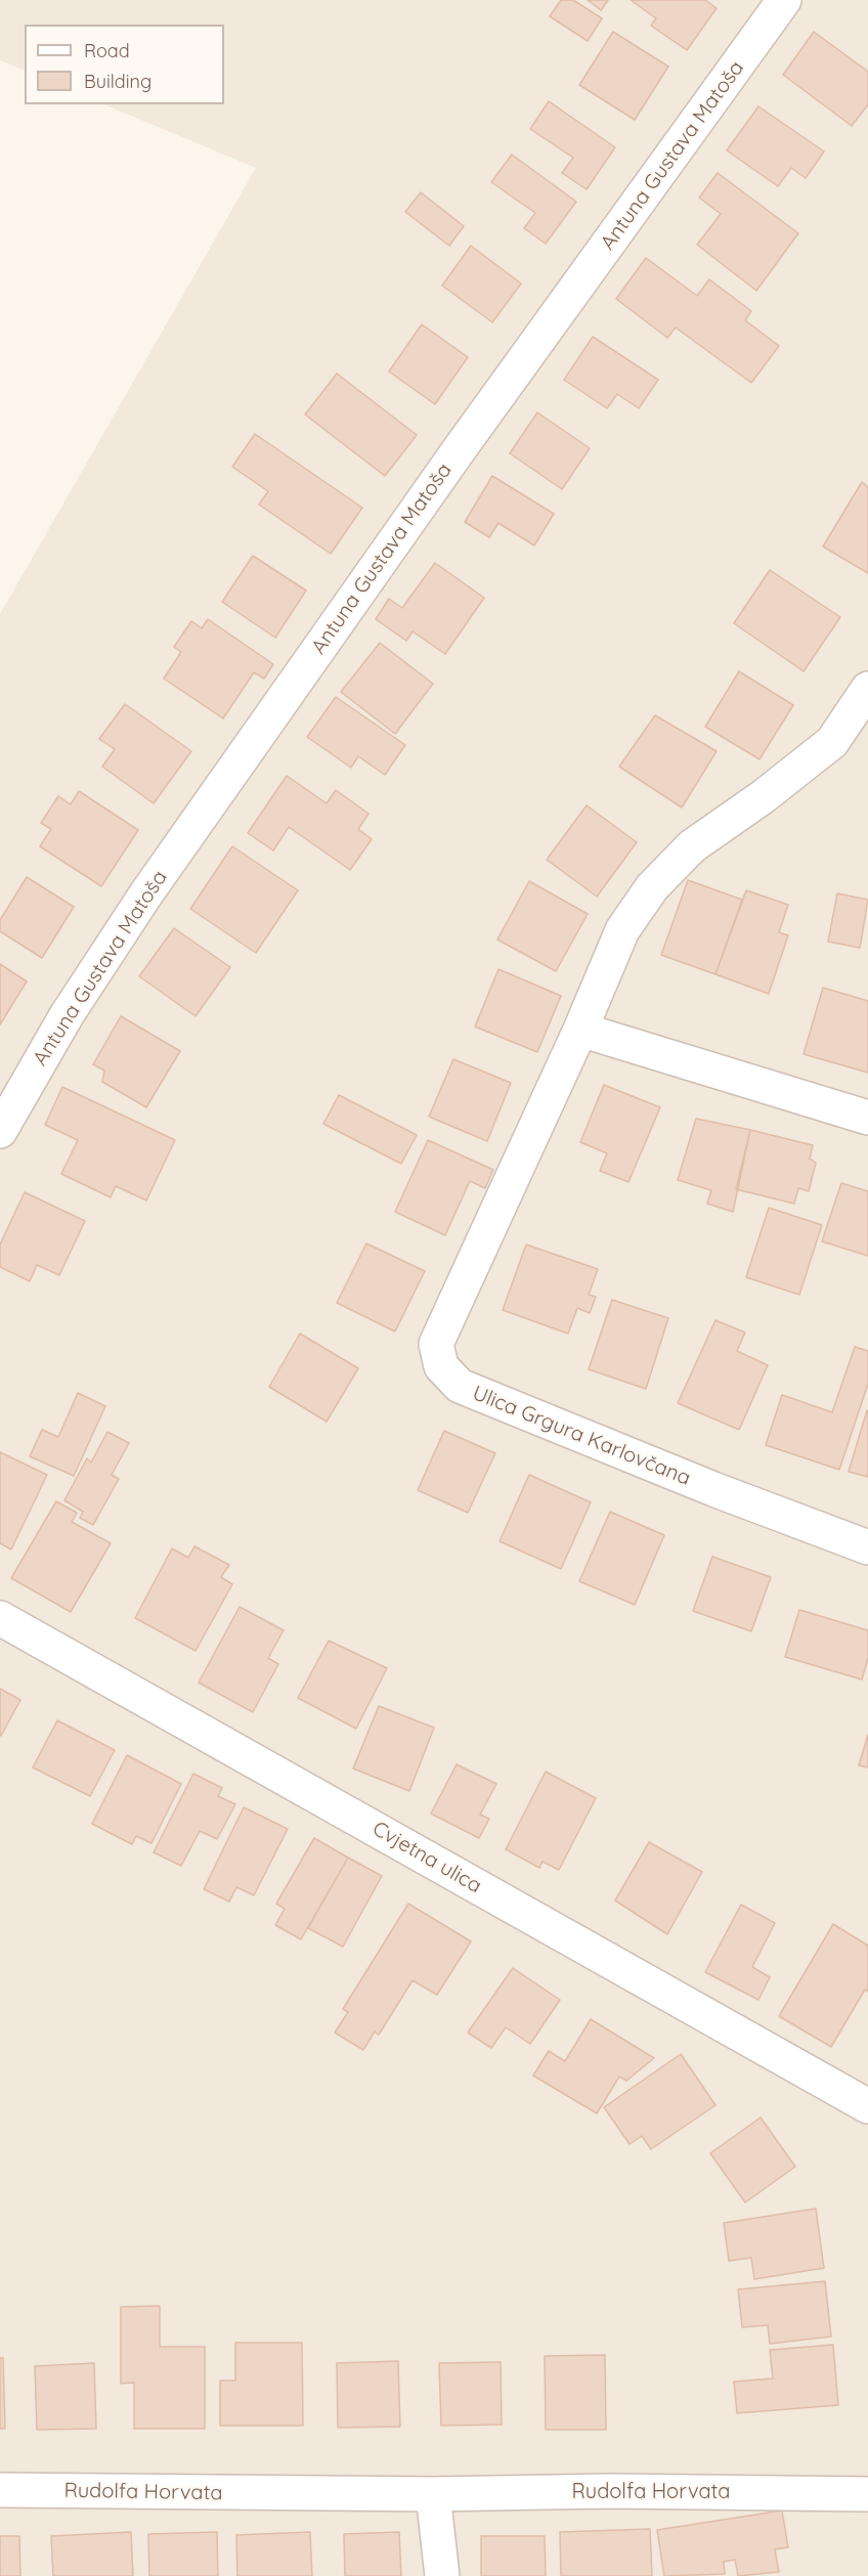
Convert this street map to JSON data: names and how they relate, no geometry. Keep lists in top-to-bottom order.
{
  "streets": {
    "street": [
      "Antuna Gustava Matoša",
      "Ulica Grgura Karlovčana",
      "Cvjetna ulica",
      "Rudolfa Horvata"
    ]
  },
  "legend": ["Road", "Building"]
}
